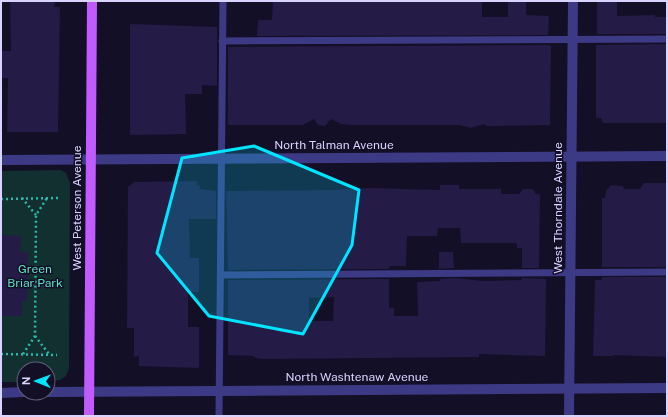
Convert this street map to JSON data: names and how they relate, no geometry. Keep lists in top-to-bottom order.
{
  "streets": {
    "main road": ["West Peterson Avenue"],
    "street": ["North Talman Avenue", "West Thorndale Avenue", "North Washtenaw Avenue"]
  },
  "crossings": [
    ["North Talman Avenue", "West Peterson Avenue"],
    ["North Talman Avenue", "West Thorndale Avenue"],
    ["West Peterson Avenue", "North Washtenaw Avenue"],
    ["West Thorndale Avenue", "North Washtenaw Avenue"]
  ],
  "parks": ["Green Briar Park"],
  "north": "left"
}
